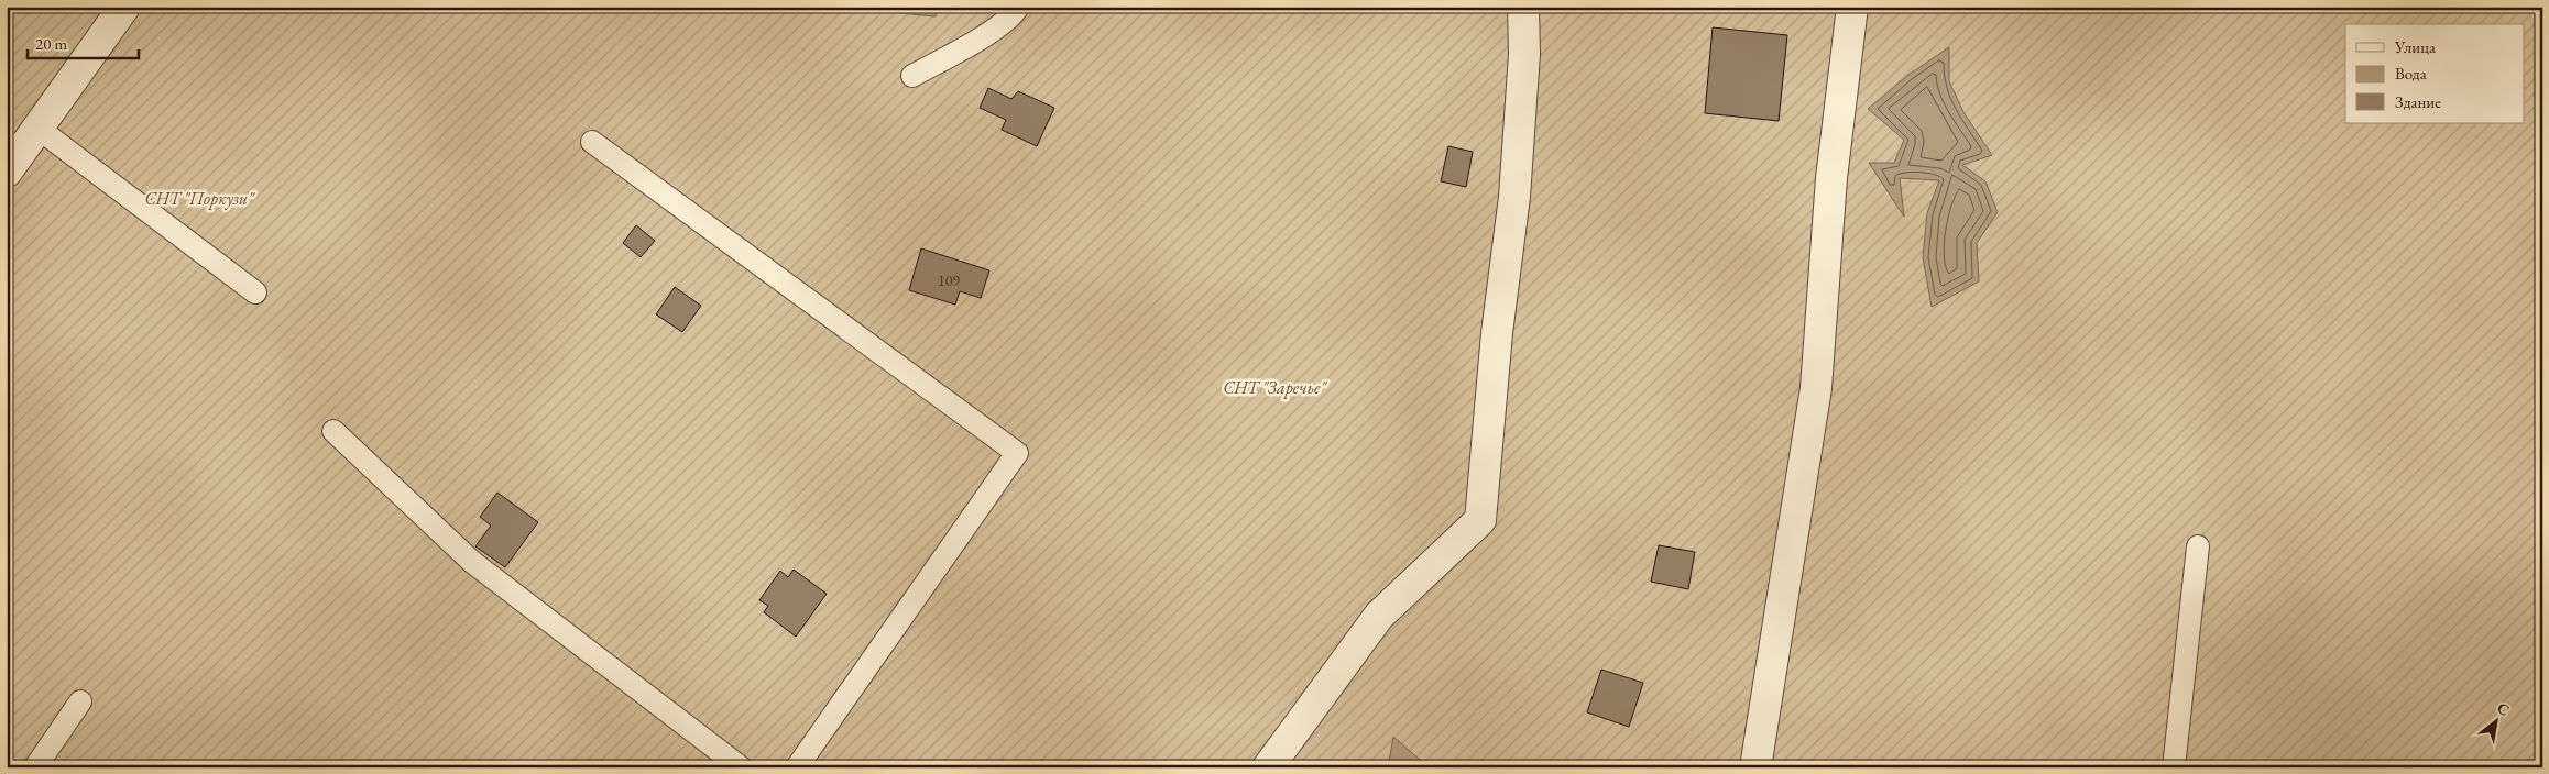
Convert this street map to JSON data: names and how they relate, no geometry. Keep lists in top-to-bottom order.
{
  "parks": ["СНТ \"Поркузи\"", "СНТ \"Заречье\""],
  "house_numbers": ["109"],
  "legend": ["Улица", "Вода", "Здание"],
  "scale_bar": "20 m",
  "north": "top right"
}
